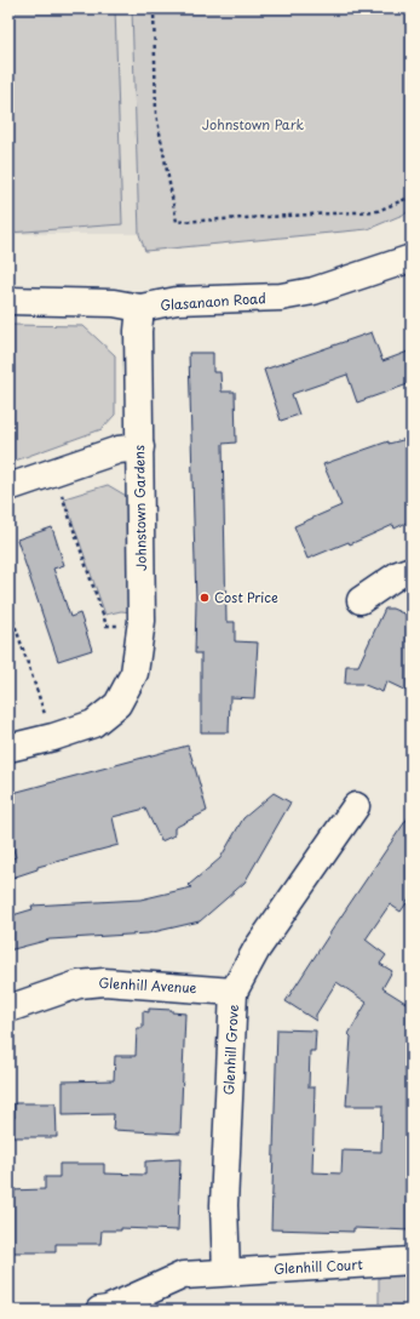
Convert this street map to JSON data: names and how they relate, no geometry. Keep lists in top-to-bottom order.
{
  "streets": {
    "street": [
      "Glasanaon Road",
      "Johnstown Gardens",
      "Glenhill Avenue",
      "Glenhill Grove",
      "Glenhill Court"
    ]
  },
  "crossings": [
    ["Glasanaon Road", "Johnstown Gardens"],
    ["Glenhill Avenue", "Glenhill Grove"],
    ["Glenhill Grove", "Glenhill Court"]
  ],
  "parks": ["Johnstown Park"],
  "places": ["Cost Price"]
}
